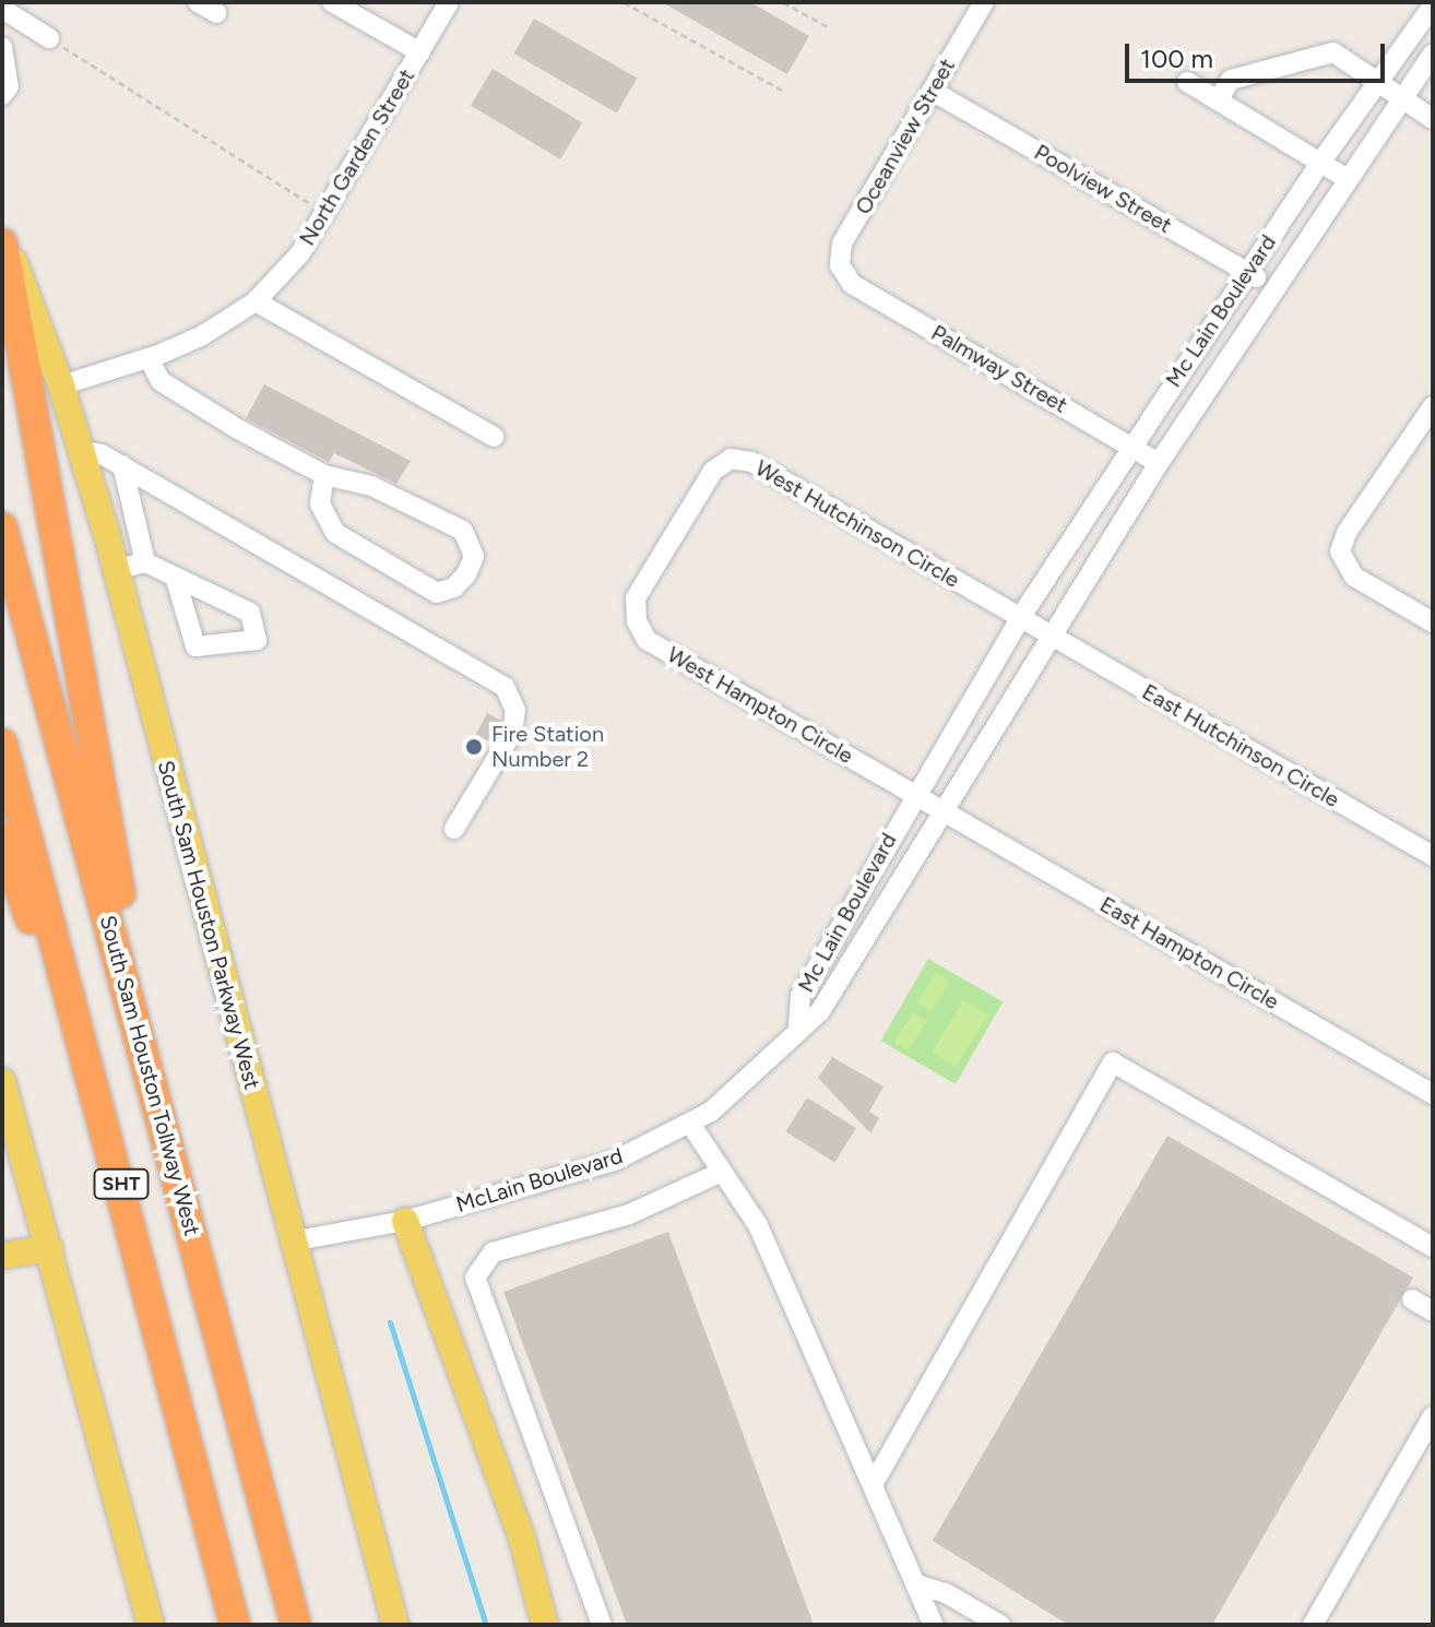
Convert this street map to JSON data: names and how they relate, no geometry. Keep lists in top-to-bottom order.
{
  "streets": {
    "highway": ["South Sam Houston Tollway West", "SHT"],
    "main road": ["South Sam Houston Parkway West"],
    "street": [
      "Oceanview Street",
      "North Garden Street",
      "Poolview Street",
      "Mc Lain Boulevard",
      "Palmway Street",
      "West Hutchinson Circle",
      "West Hampton Circle",
      "East Hutchinson Circle",
      "East Hampton Circle",
      "McLain Boulevard"
    ]
  },
  "crossings": [
    ["Oceanview Street", "Poolview Street"],
    ["Oceanview Street", "Palmway Street"],
    ["North Garden Street", "South Sam Houston Parkway West"],
    ["Poolview Street", "Mc Lain Boulevard"],
    ["Mc Lain Boulevard", "Palmway Street"],
    ["Mc Lain Boulevard", "West Hutchinson Circle"],
    ["Mc Lain Boulevard", "West Hampton Circle"],
    ["Mc Lain Boulevard", "East Hutchinson Circle"],
    ["Mc Lain Boulevard", "East Hampton Circle"],
    ["Mc Lain Boulevard", "McLain Boulevard"],
    ["West Hutchinson Circle", "West Hampton Circle"],
    ["West Hutchinson Circle", "East Hutchinson Circle"],
    ["West Hampton Circle", "East Hampton Circle"],
    ["South Sam Houston Parkway West", "McLain Boulevard"]
  ],
  "places": ["Fire Station Number 2"],
  "scale_bar": "100 m"
}
